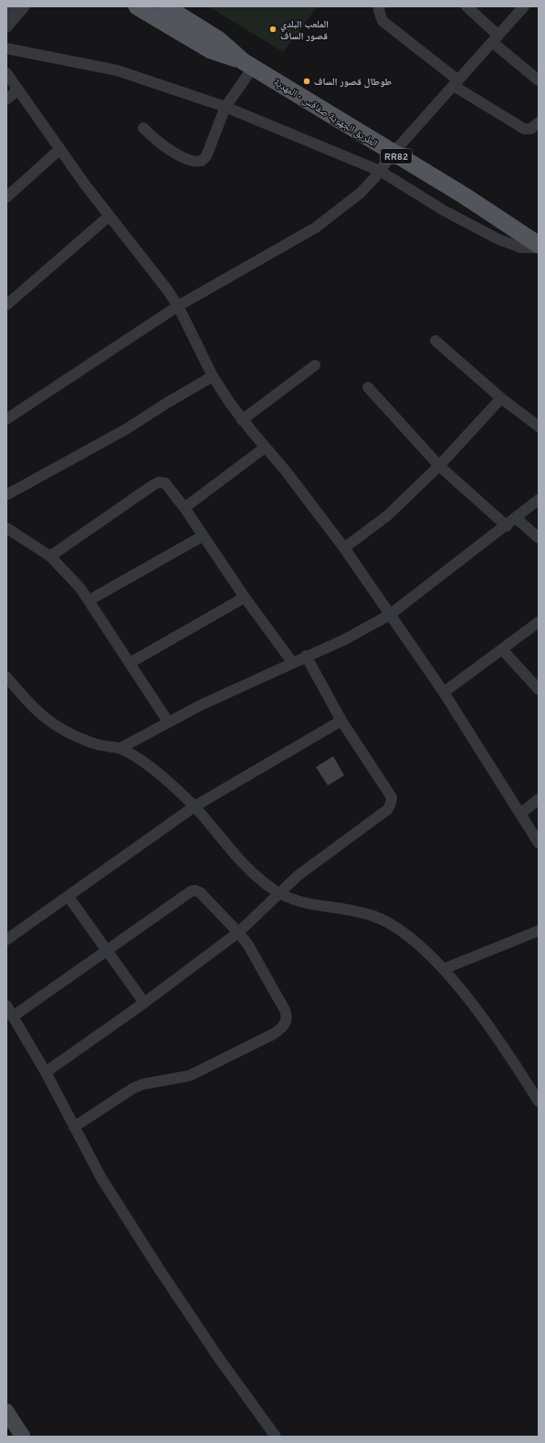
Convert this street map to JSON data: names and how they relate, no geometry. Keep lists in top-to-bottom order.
{
  "streets": {
    "main road": ["الطريق الجهوية صفاقس - المهدية", "RR82"]
  },
  "places": ["الملعب البلدي قصور الساف", "طوطال قصور الساف"]
}
